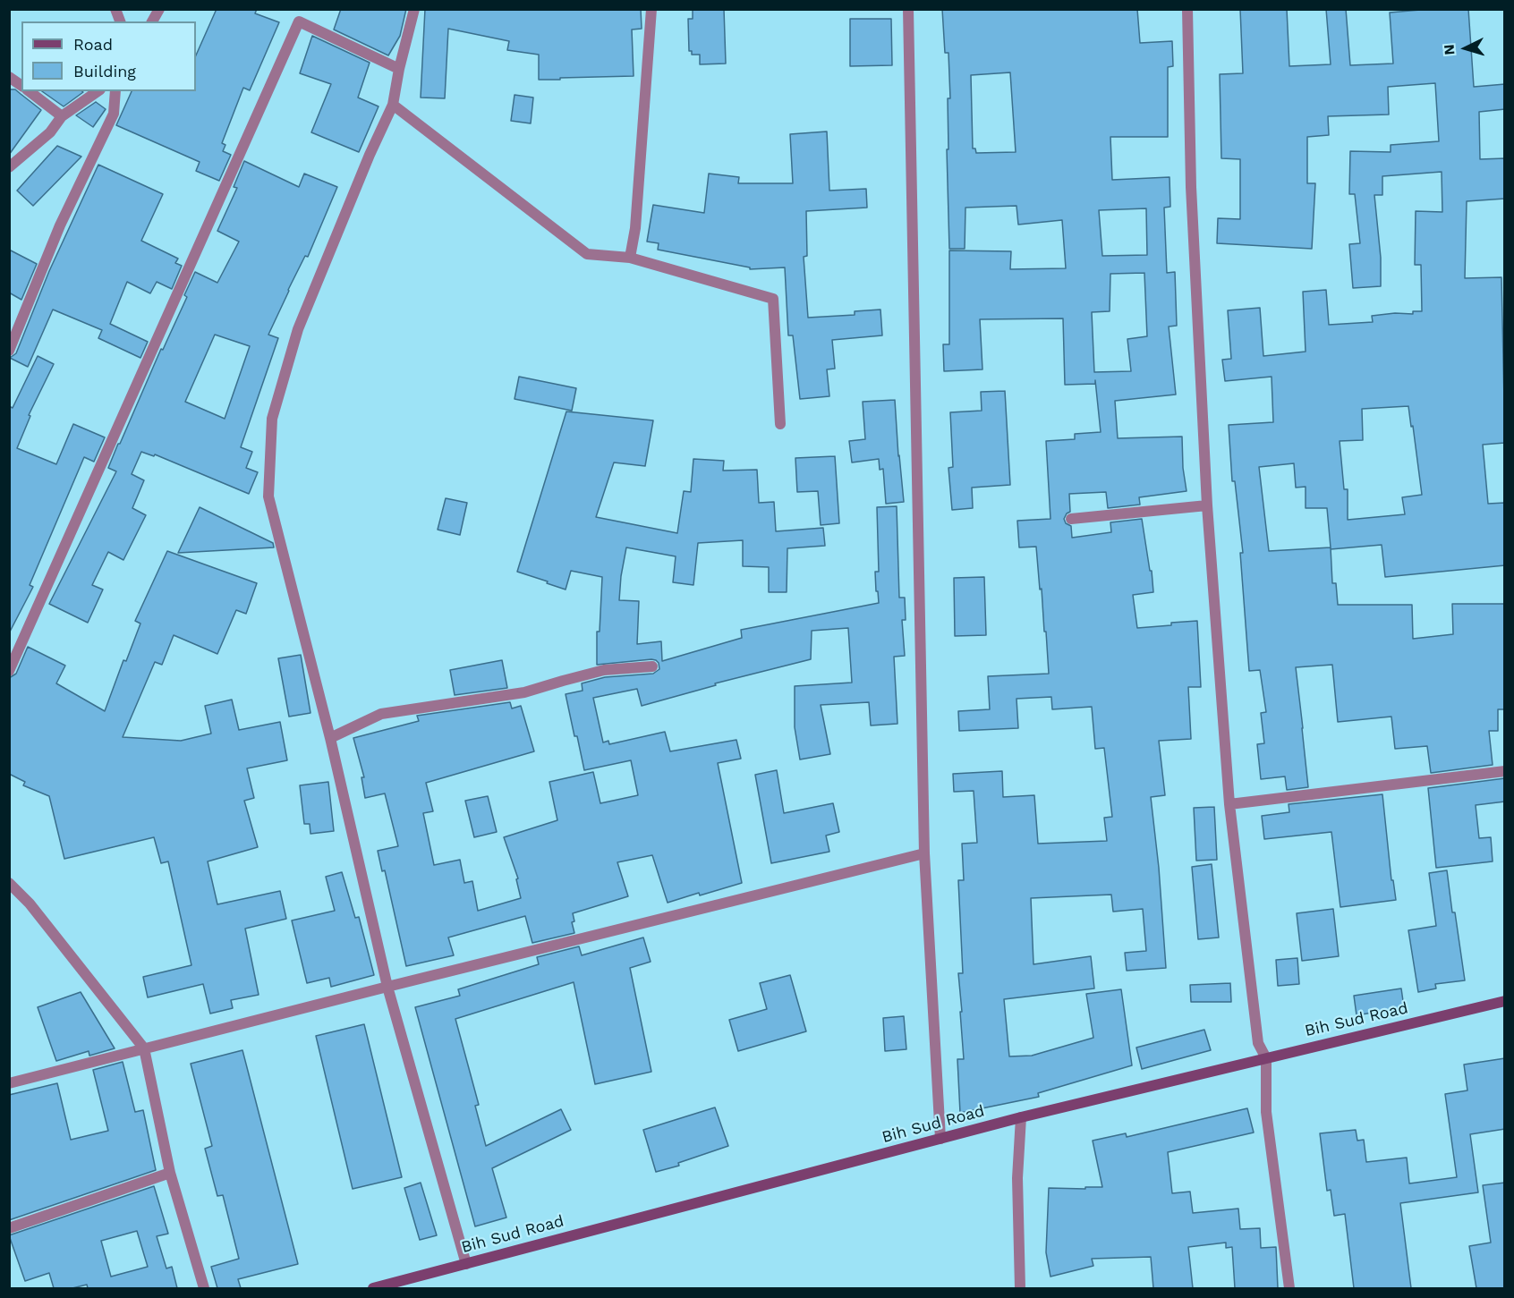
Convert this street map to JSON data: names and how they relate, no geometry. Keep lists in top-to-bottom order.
{
  "streets": {
    "main road": ["Bih Sud Road"]
  },
  "legend": ["Road", "Building"],
  "north": "left"
}
